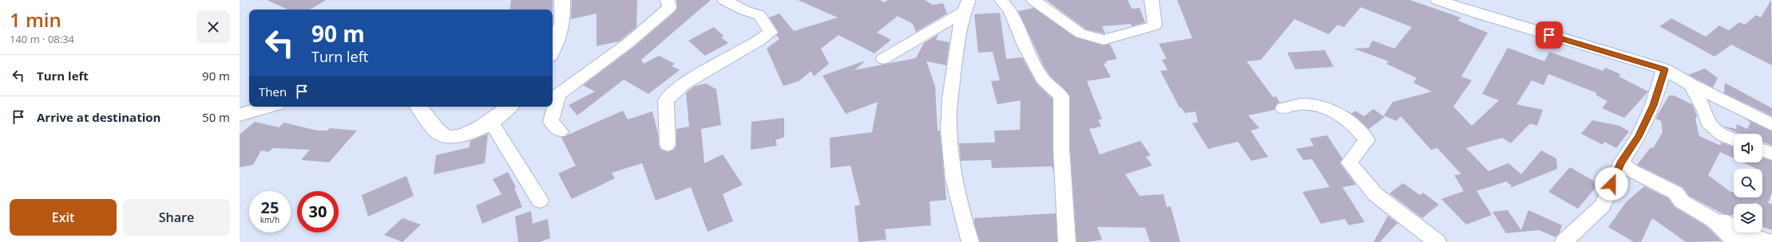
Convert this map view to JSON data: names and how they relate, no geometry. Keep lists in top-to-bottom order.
{
  "page": {
    "heading": ["1 min", "140 m · 08:34"],
    "turn": ["90 m", "Turn left"],
    "list": [
      {
        "name": "Turn left",
        "value": "90 m"
      },
      {
        "name": "Arrive at destination",
        "value": "50 m"
      }
    ],
    "then": "Then",
    "speed": "25 km/h",
    "limit": "30",
    "buttons": ["Exit", "Share"]
  }
}
